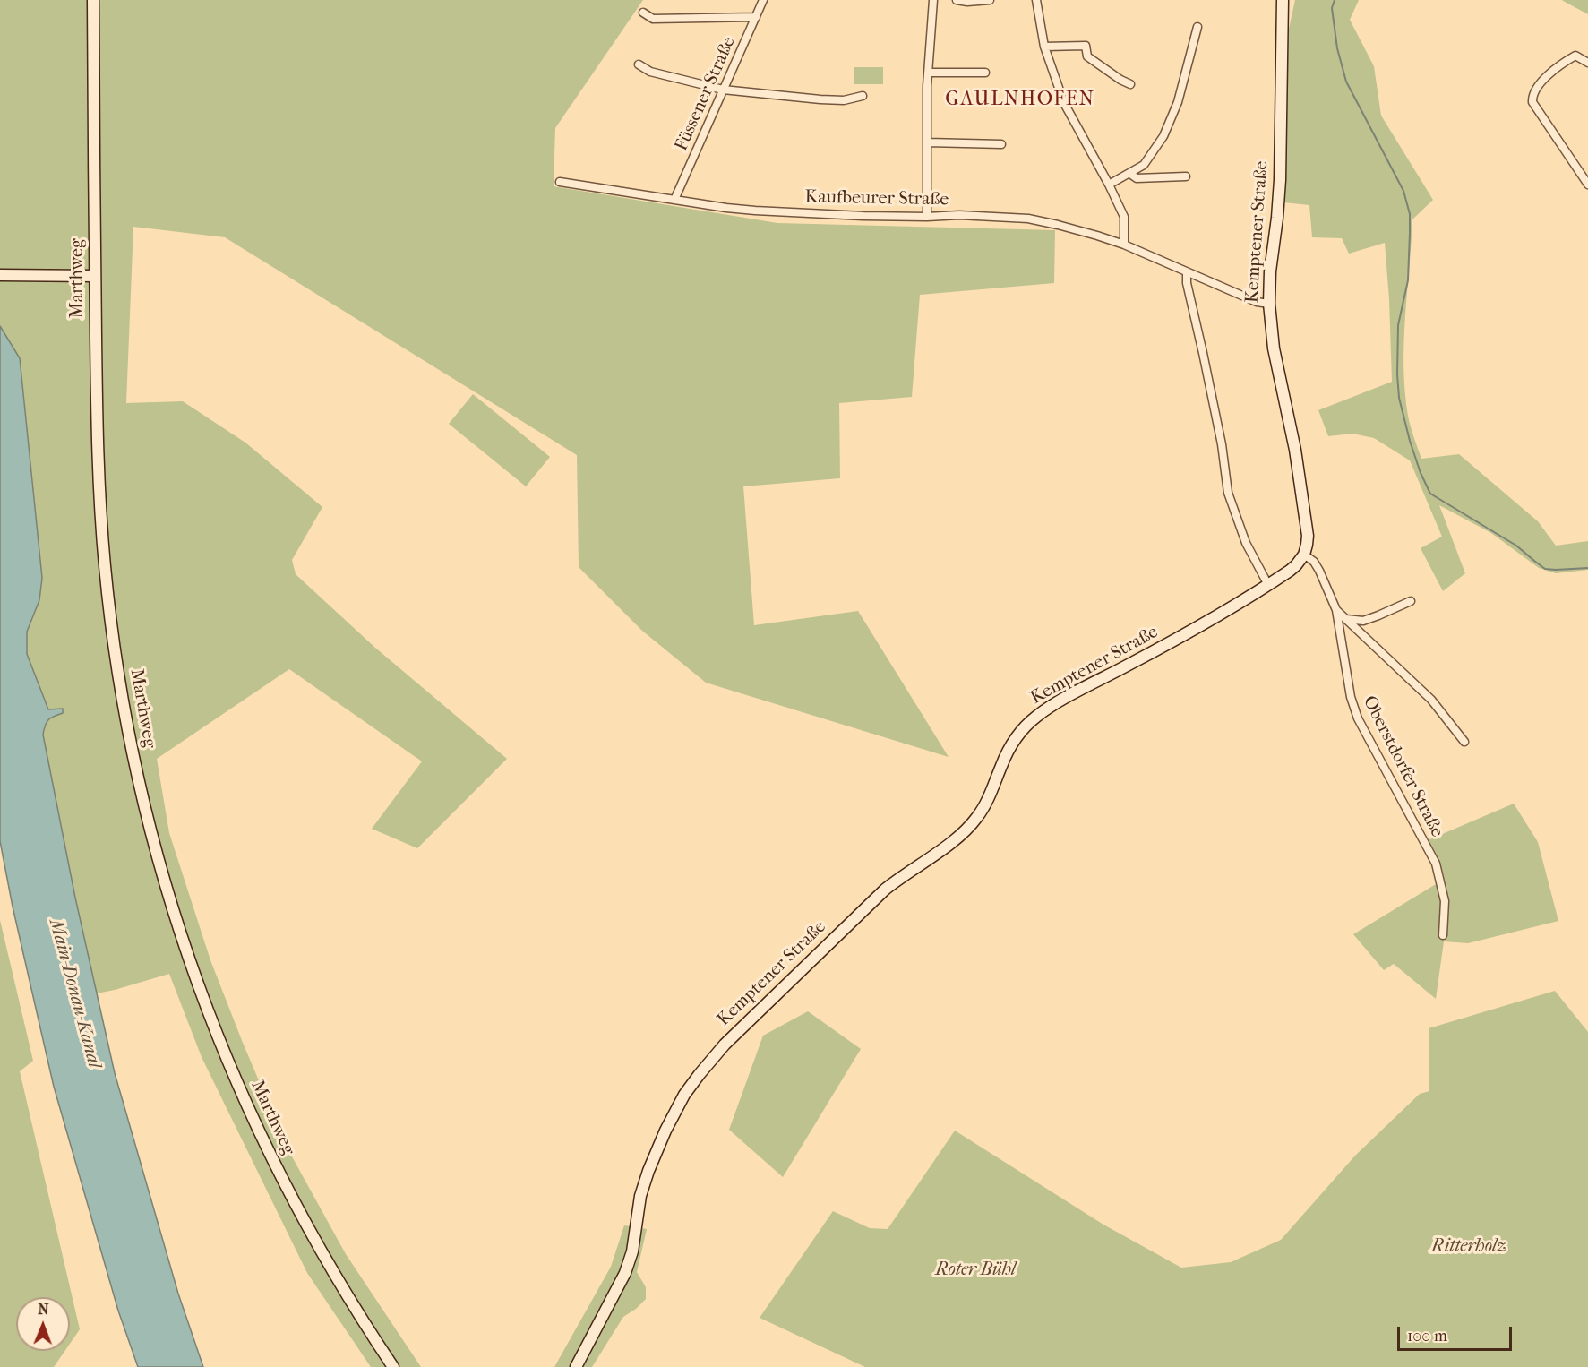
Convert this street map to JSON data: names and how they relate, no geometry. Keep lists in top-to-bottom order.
{
  "streets": {
    "street": [
      "Füssener Straße",
      "Kaufbeurer Straße",
      "Kemptener Straße",
      "Marthweg",
      "Oberstdorfer Straße"
    ]
  },
  "crossings": [
    ["Füssener Straße", "Kaufbeurer Straße"],
    ["Kaufbeurer Straße", "Kemptener Straße"]
  ],
  "districts": ["GAULNHOFEN"],
  "water": ["Main-Donau-Kanal"],
  "parks": ["Ritterholz", "Roter Bühl"],
  "scale_bar": "100 m",
  "north": "top"
}
